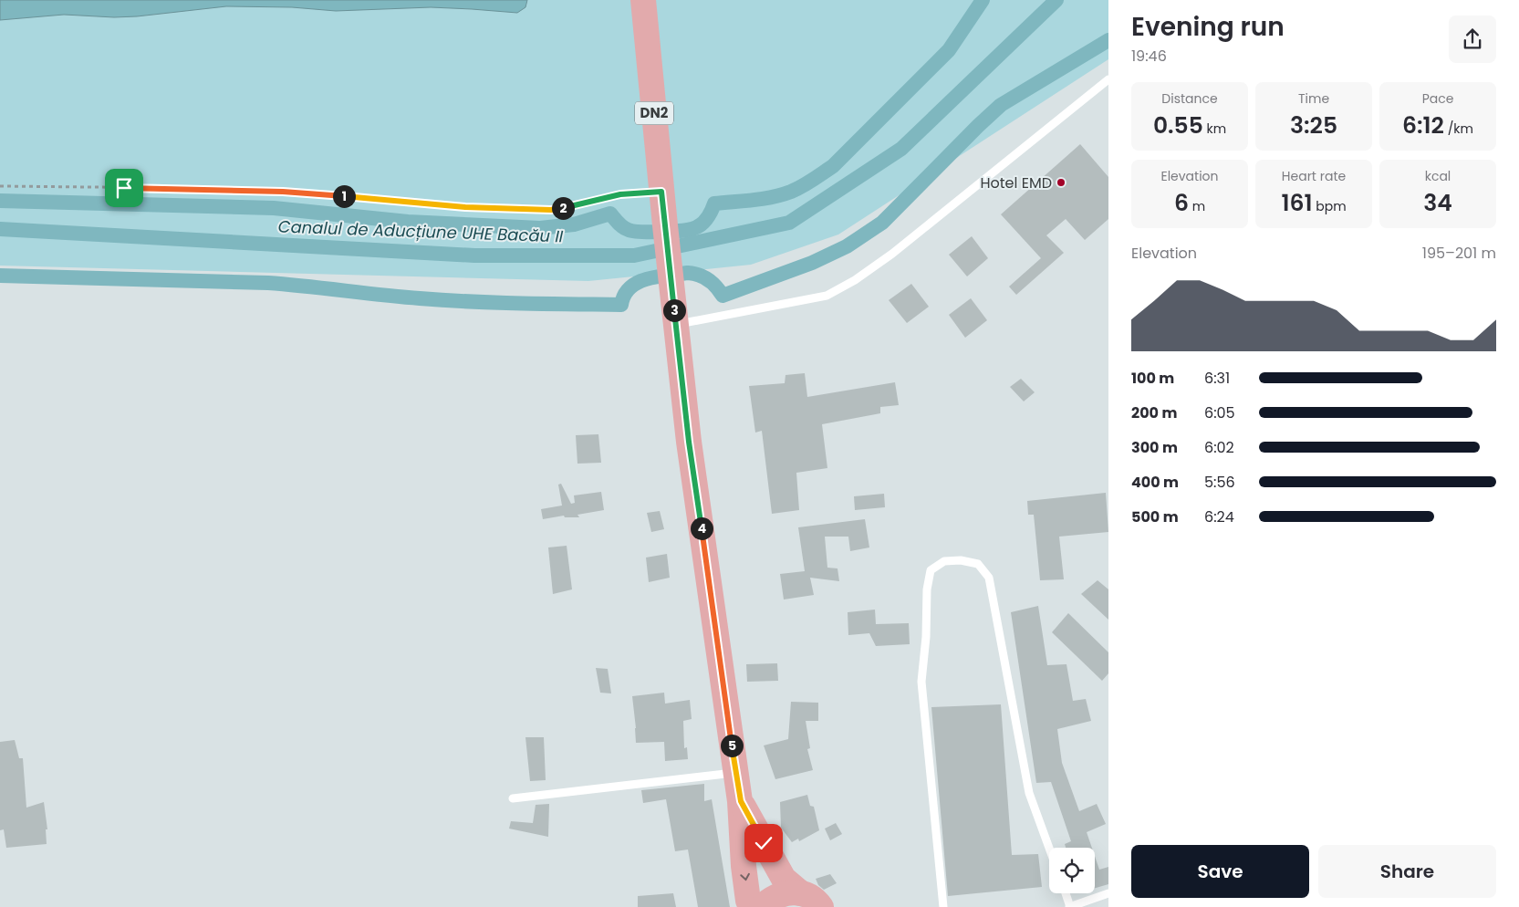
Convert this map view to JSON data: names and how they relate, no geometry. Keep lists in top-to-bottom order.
{
  "streets": {
    "main road": ["DN2"]
  },
  "water": ["Canalul de Aducțiune UHE Bacău II"],
  "places": ["Hotel EMD"],
  "page": {
    "heading": ["Evening run", "19:46"],
    "stats": [
      ["Distance", "0.55 km"],
      ["Time", "3:25"],
      ["Pace", "6:12 /km"],
      ["Elevation", "6 m"],
      ["Heart rate", "161 bpm"],
      ["kcal", "34"]
    ],
    "pins": [
      "1",
      "2",
      "3",
      "4",
      "5"
    ],
    "chart": ["Elevation", "195–201 m"],
    "list": [
      {
        "name": "100 m",
        "note": "6:31"
      },
      {
        "name": "200 m",
        "note": "6:05"
      },
      {
        "name": "300 m",
        "note": "6:02"
      },
      {
        "name": "400 m",
        "note": "5:56"
      },
      {
        "name": "500 m",
        "note": "6:24"
      }
    ],
    "buttons": ["Save", "Share"]
  }
}
